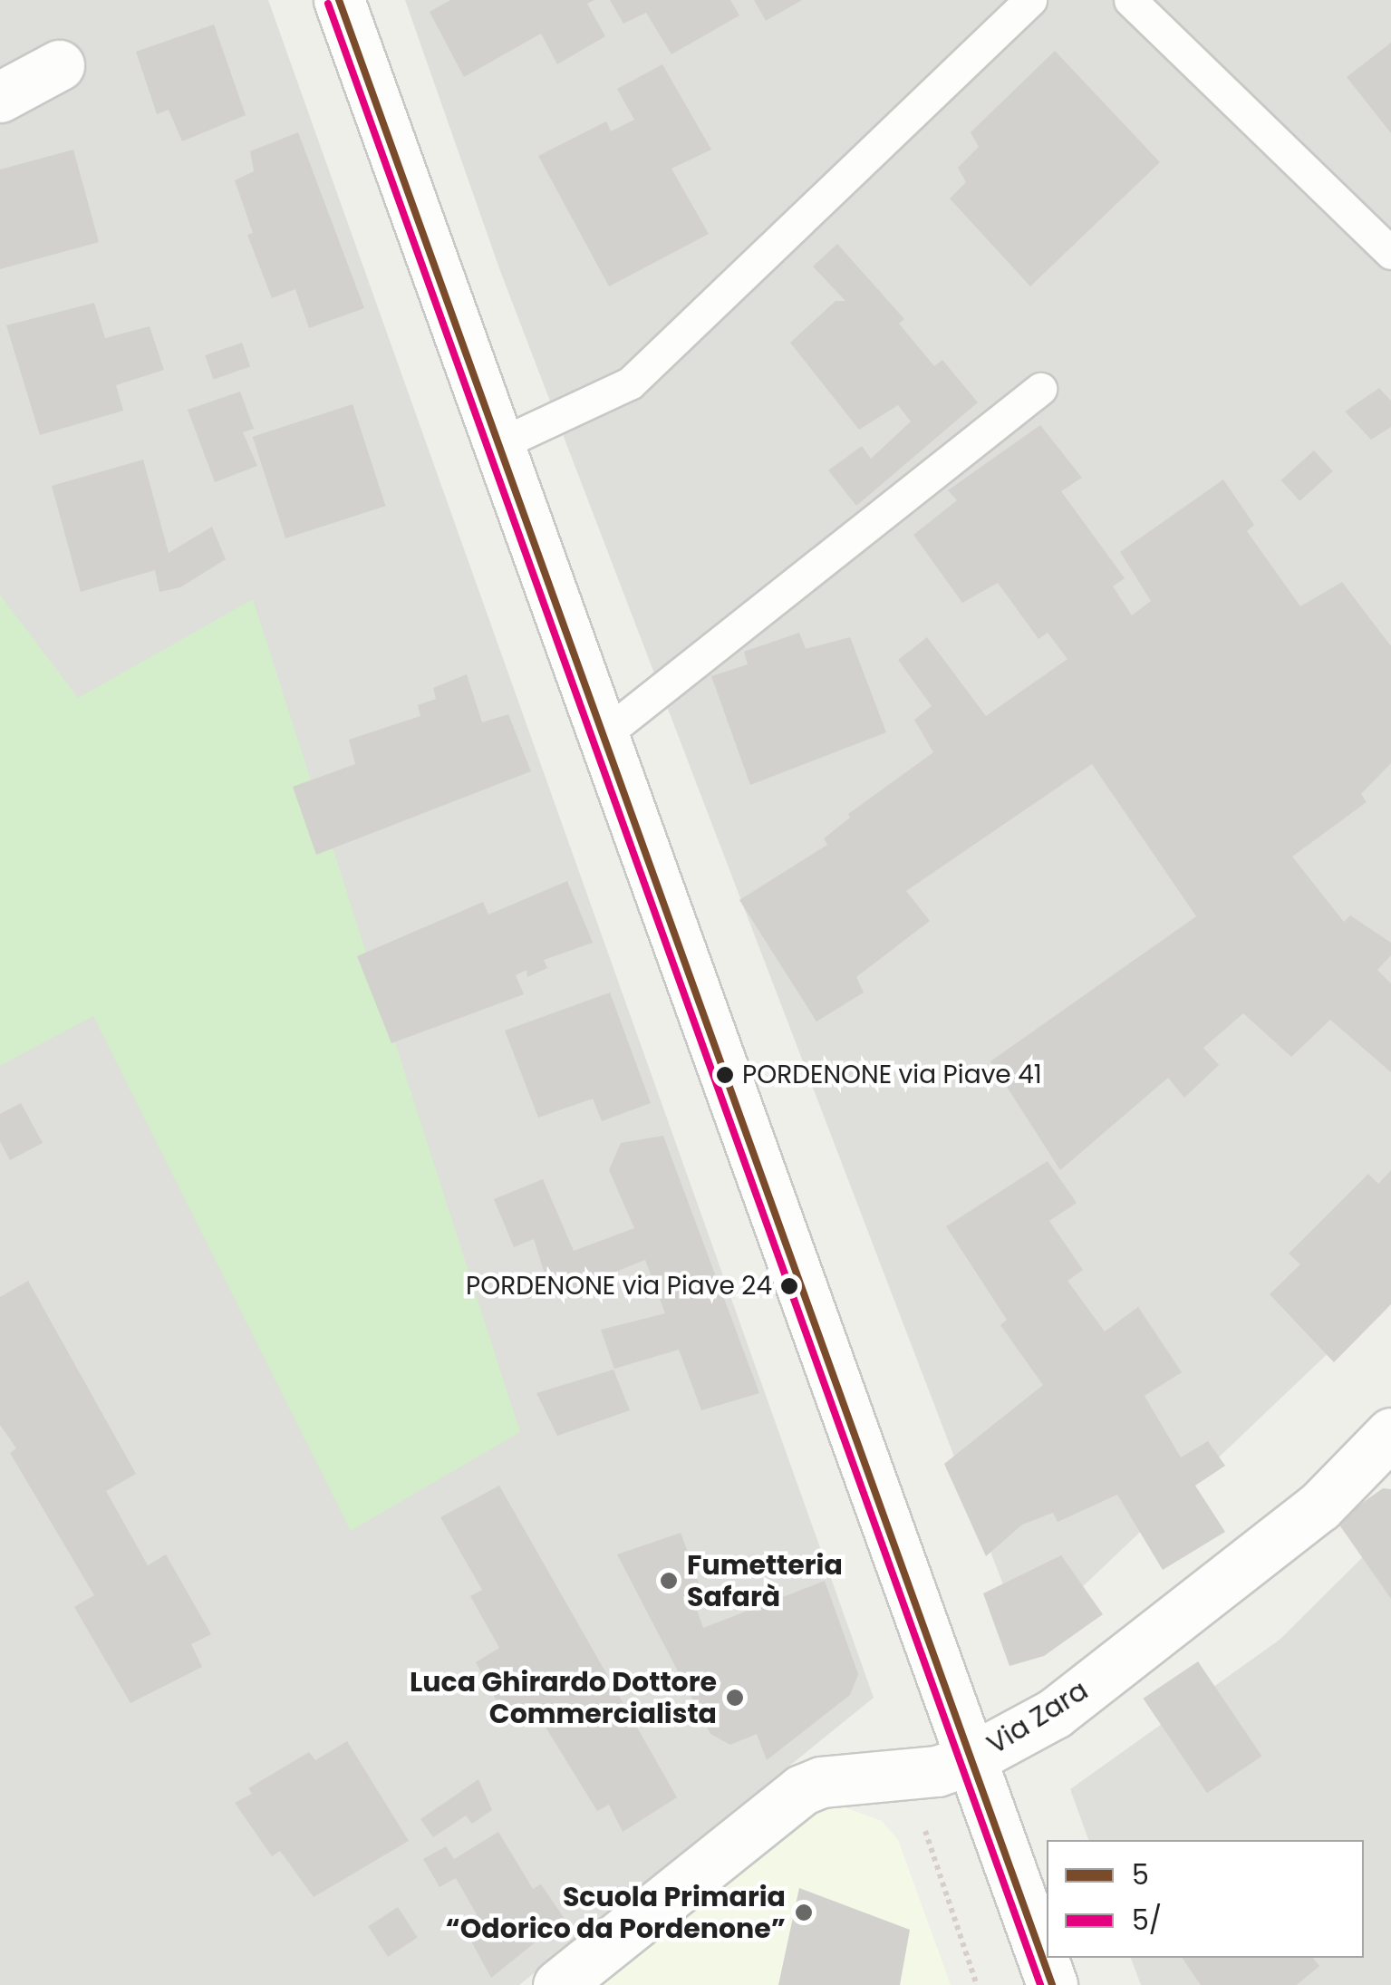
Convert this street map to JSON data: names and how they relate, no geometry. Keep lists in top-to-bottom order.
{
  "streets": {
    "street": ["Via Zara"]
  },
  "places": [
    "PORDENONE via Piave 41",
    "PORDENONE via Piave 24",
    "Fumetteria Safarà",
    "Luca Ghirardo Dottore Commercialista",
    "Scuola Primaria “Odorico da Pordenone”"
  ],
  "lines": ["transit line 5", "transit line 5/"],
  "legend": ["5", "5/"]
}
